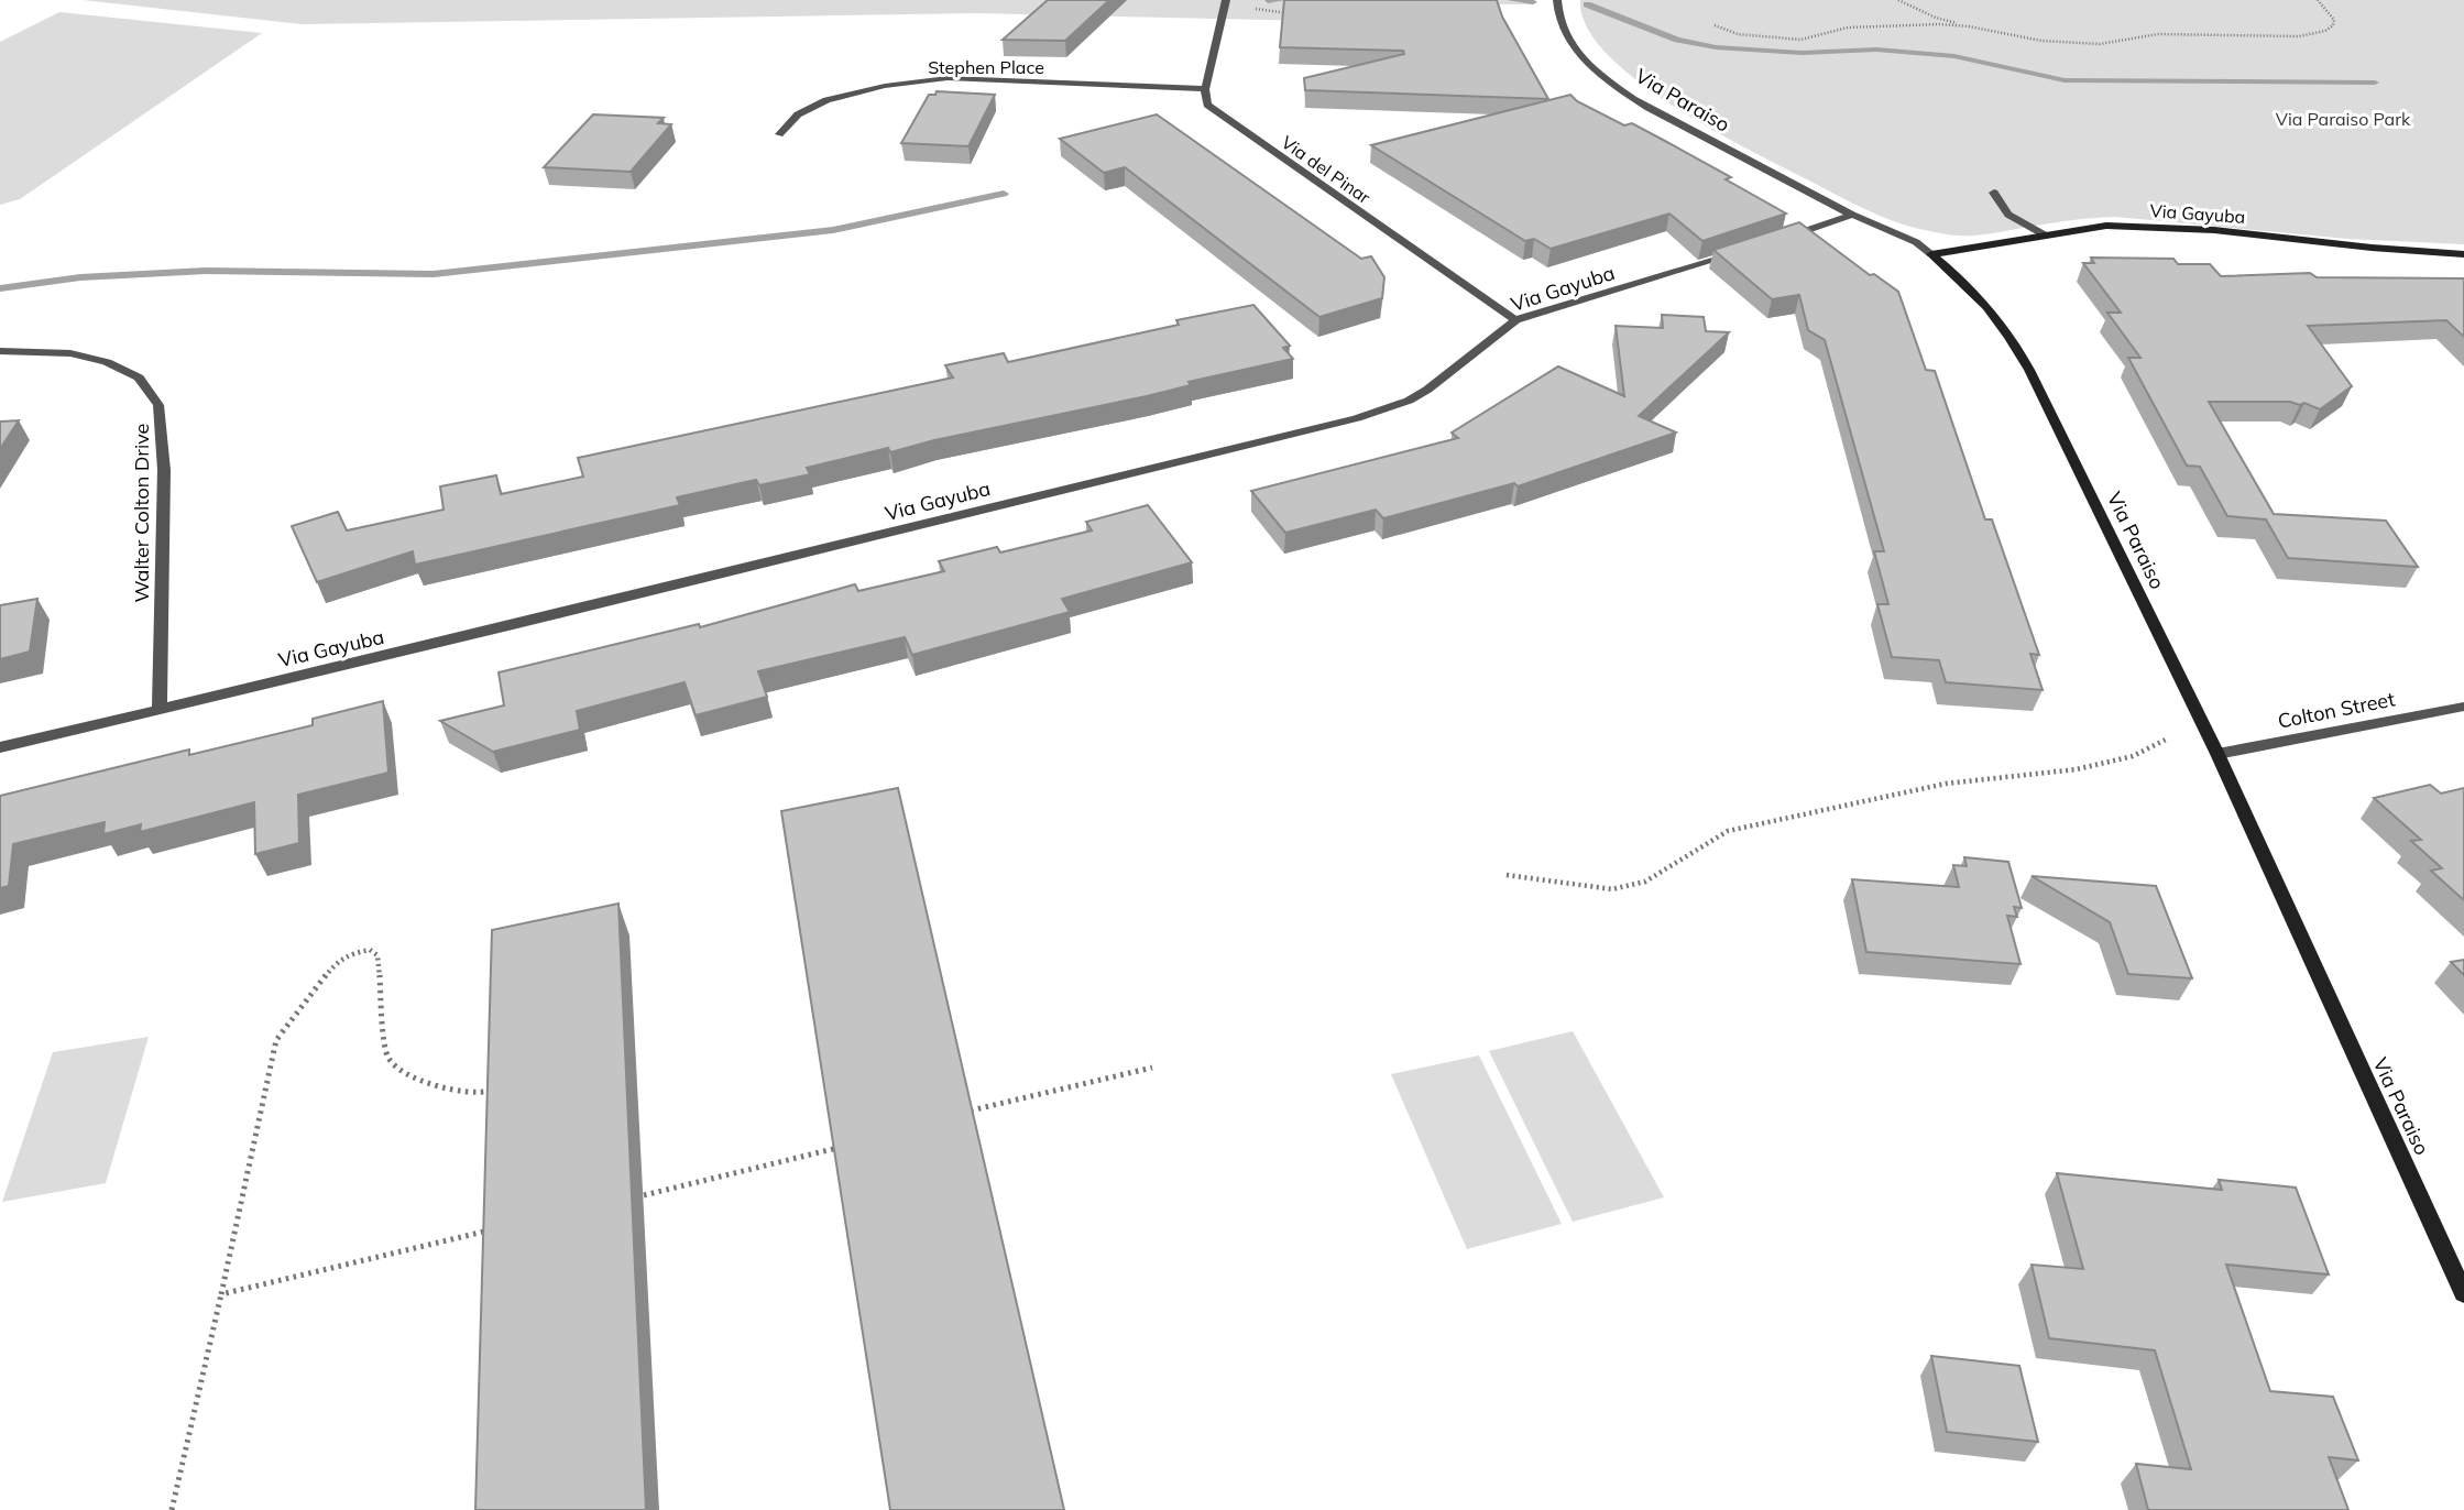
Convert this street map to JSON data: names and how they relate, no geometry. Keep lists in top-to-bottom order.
{
  "streets": {
    "street": [
      "Stephen Place",
      "Via Paraiso",
      "Via del Pinar",
      "Via Gayuba",
      "Walter Colton Drive",
      "Colton Street"
    ]
  },
  "crossings": [
    ["Stephen Place", "Via del Pinar"],
    ["Via Paraiso", "Via Gayuba"],
    ["Via Paraiso", "Colton Street"],
    ["Via del Pinar", "Via Gayuba"],
    ["Via Gayuba", "Walter Colton Drive"]
  ],
  "parks": ["Via Paraiso Park"]
}
